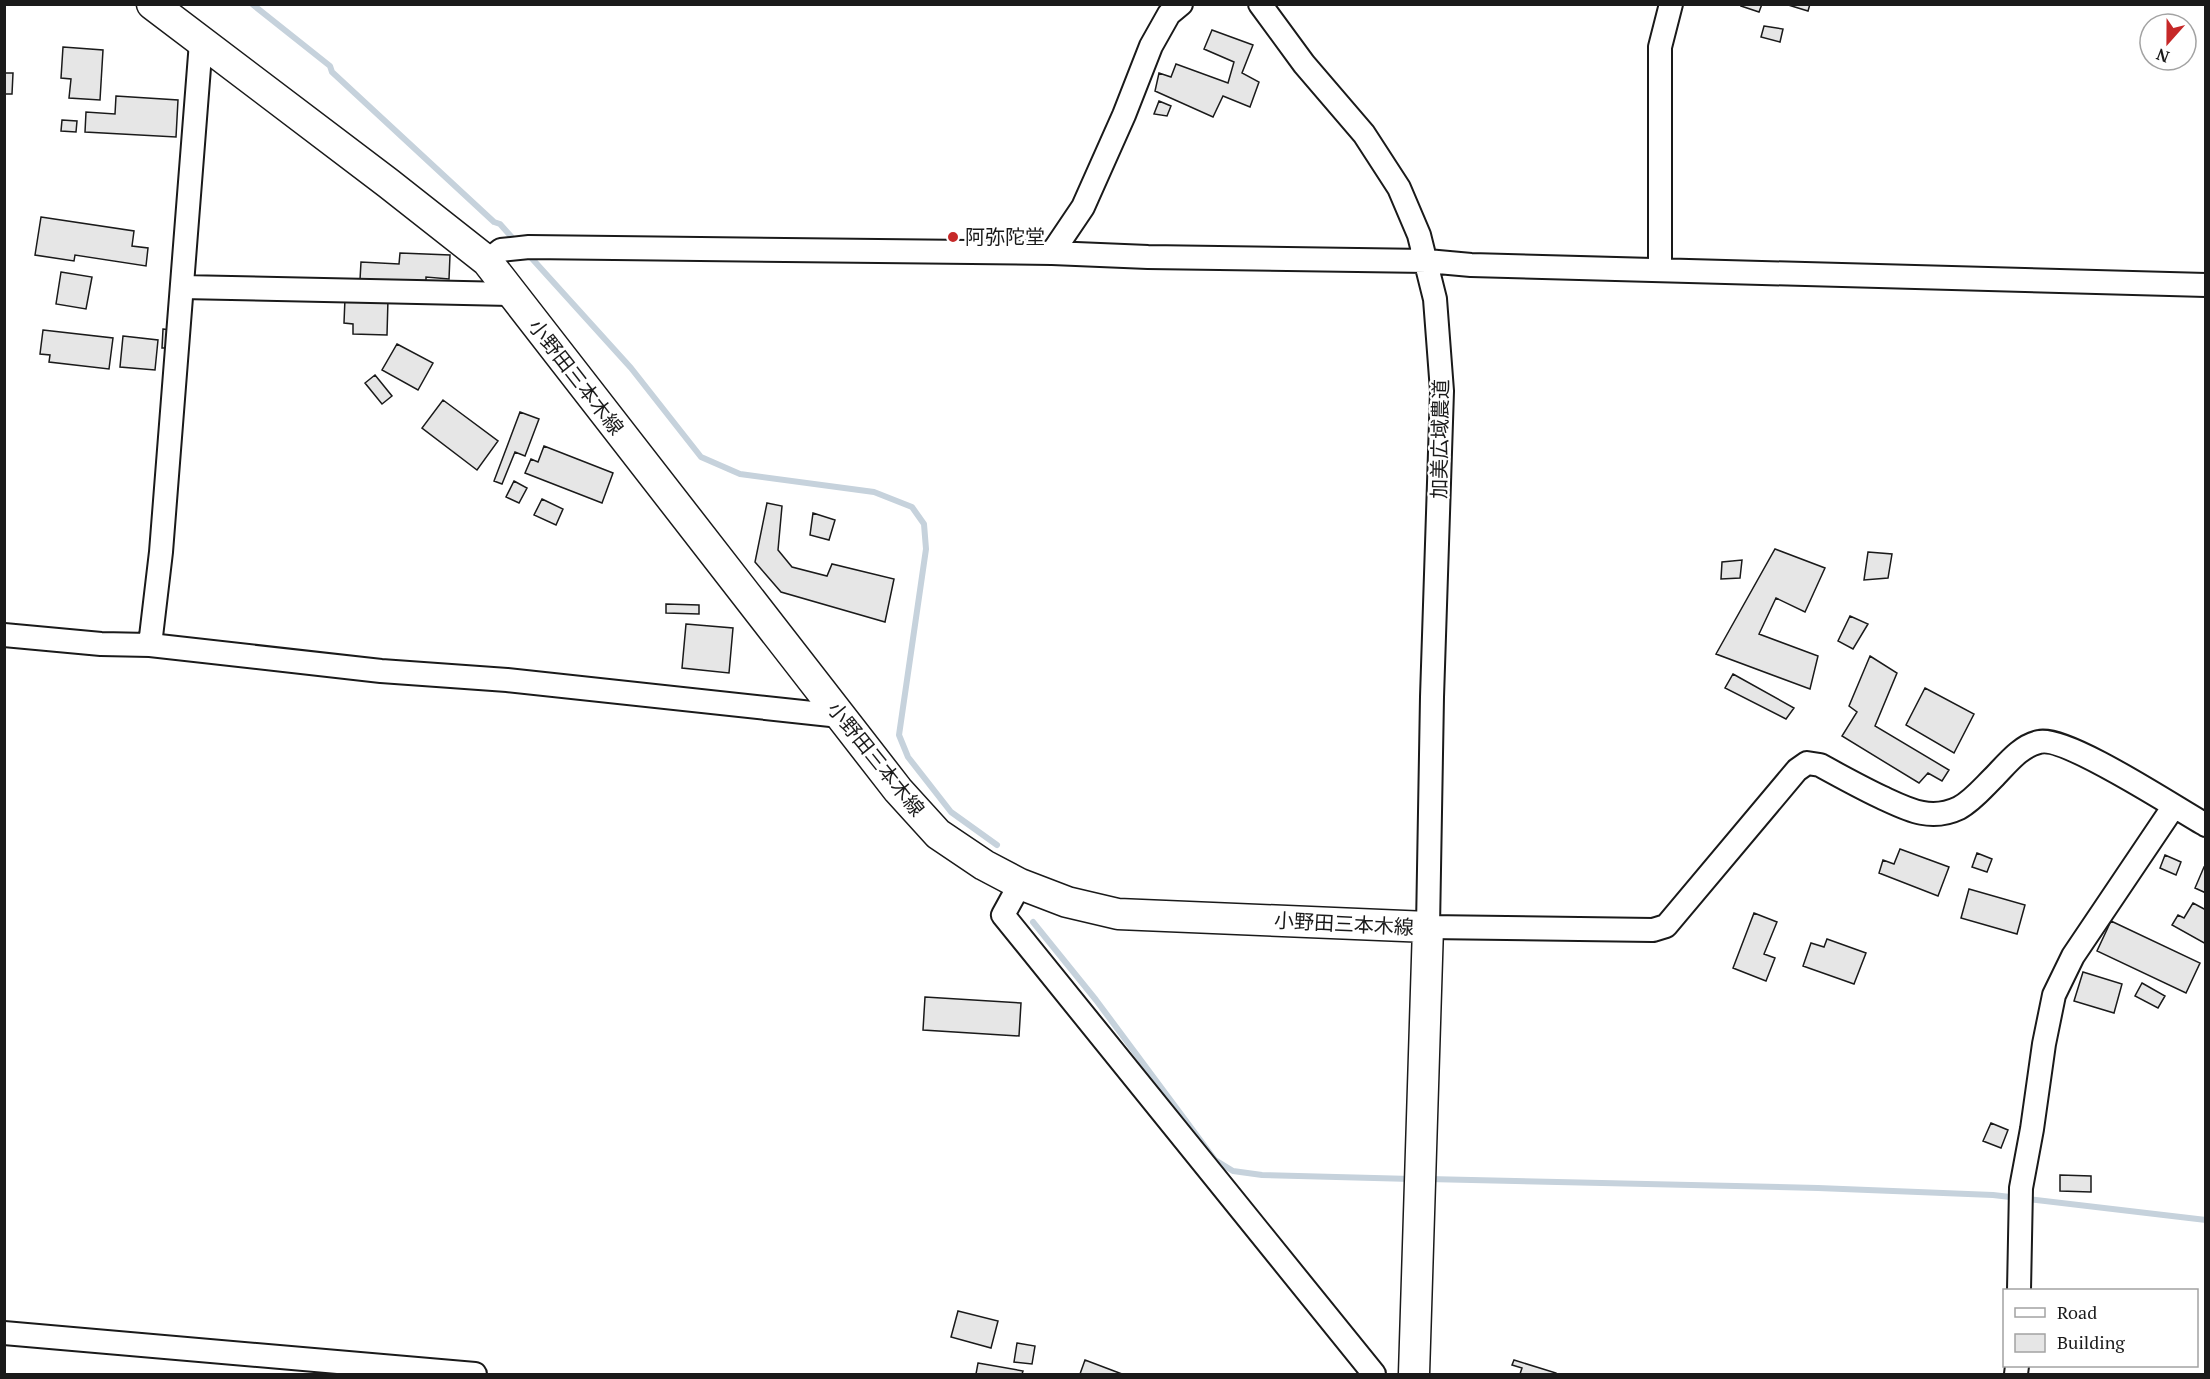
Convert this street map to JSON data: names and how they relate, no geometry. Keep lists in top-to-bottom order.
{
  "streets": {
    "main road": ["小野田三本木線"],
    "street": ["加美広域農道"]
  },
  "crossings": [
    ["小野田三本木線", "加美広域農道"]
  ],
  "places": ["阿弥陀堂"],
  "legend": ["Road", "Building"],
  "north": "bottom"
}
